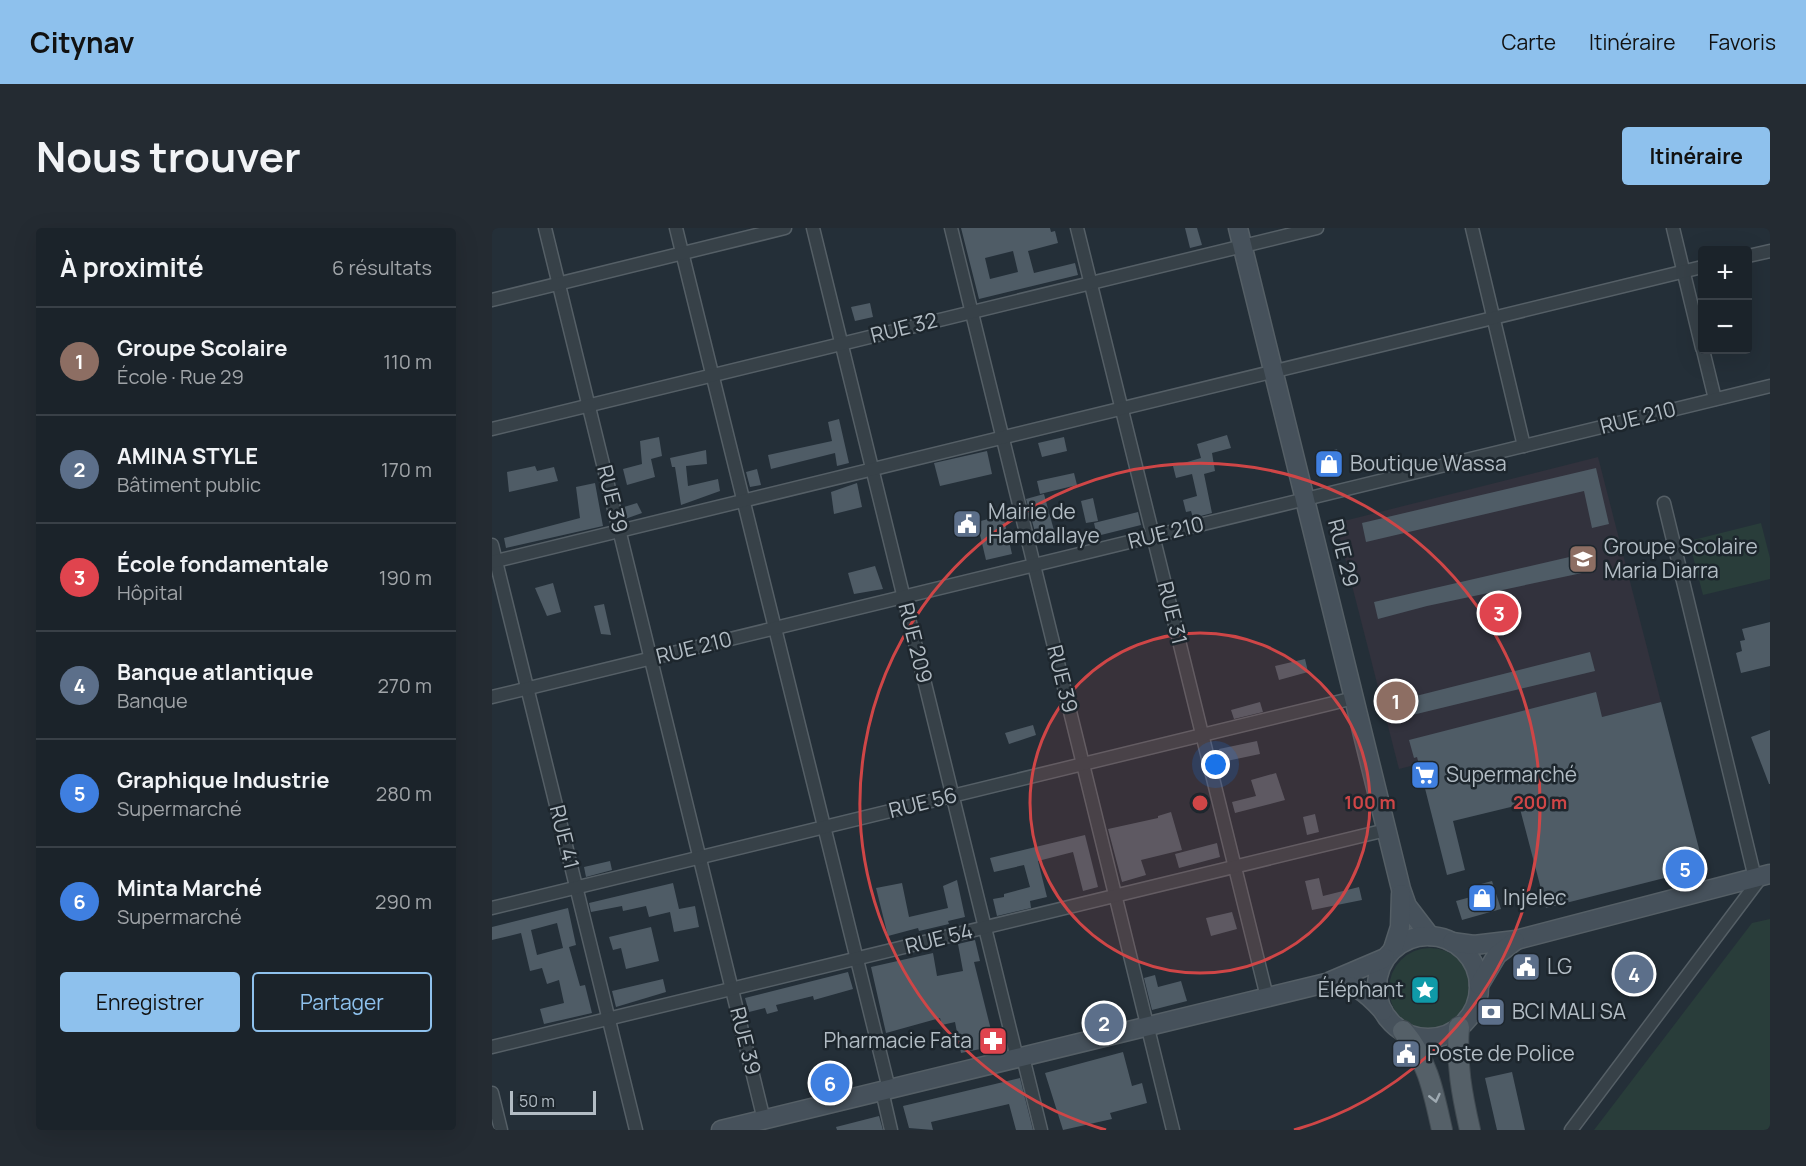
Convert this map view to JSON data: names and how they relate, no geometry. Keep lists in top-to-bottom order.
{
  "streets": {
    "main road": ["RUE 29"],
    "street": [
      "RUE 32",
      "RUE 210",
      "RUE 39",
      "RUE 31",
      "RUE 209",
      "RUE 56",
      "RUE 41",
      "RUE 54"
    ]
  },
  "crossings": [
    ["RUE 32", "RUE 39"],
    ["RUE 32", "RUE 29"],
    ["RUE 32", "RUE 31"],
    ["RUE 32", "RUE 209"],
    ["RUE 210", "RUE 39"],
    ["RUE 210", "RUE 29"],
    ["RUE 210", "RUE 31"],
    ["RUE 210", "RUE 209"],
    ["RUE 210", "RUE 41"],
    ["RUE 39", "RUE 56"],
    ["RUE 39", "RUE 54"],
    ["RUE 29", "RUE 56"],
    ["RUE 29", "RUE 54"],
    ["RUE 31", "RUE 56"],
    ["RUE 31", "RUE 54"],
    ["RUE 209", "RUE 56"],
    ["RUE 209", "RUE 54"],
    ["RUE 56", "RUE 41"],
    ["RUE 41", "RUE 54"]
  ],
  "places": {
    "shop": ["Boutique Wassa", "Injelec"],
    "public building": ["Mairie de Hamdallaye", "LG", "Poste de Police"],
    "school or university": ["Groupe Scolaire Maria Diarra"],
    "supermarket": ["Supermarché"],
    "place": ["Éléphant"],
    "bank": ["BCI MALI SA"],
    "pharmacy": ["Pharmacie Fata"]
  },
  "scale_bar": "50 m",
  "page": {
    "header": "Citynav",
    "nav": ["Carte", "Itinéraire", "Favoris"],
    "title": "Nous trouver",
    "buttons": [
      "Itinéraire",
      ["Enregistrer", "Partager"]
    ],
    "heading": ["À proximité", "6 résultats"],
    "map_buttons": ["+", "−"],
    "list": [
      {
        "mark": "1",
        "name": "Groupe Scolaire",
        "note": "École · Rue 29",
        "value": "110 m"
      },
      {
        "mark": "2",
        "name": "AMINA STYLE",
        "note": "Bâtiment public",
        "value": "170 m"
      },
      {
        "mark": "3",
        "name": "École fondamentale",
        "note": "Hôpital",
        "value": "190 m"
      },
      {
        "mark": "4",
        "name": "Banque atlantique",
        "note": "Banque",
        "value": "270 m"
      },
      {
        "mark": "5",
        "name": "Graphique Industrie",
        "note": "Supermarché",
        "value": "280 m"
      },
      {
        "mark": "6",
        "name": "Minta Marché",
        "note": "Supermarché",
        "value": "290 m"
      }
    ],
    "pins": [
      "3",
      "1",
      "5",
      "4",
      "2",
      "6"
    ],
    "scale": "50 m"
  },
  "rings": ["100 m", "200 m"]
}
